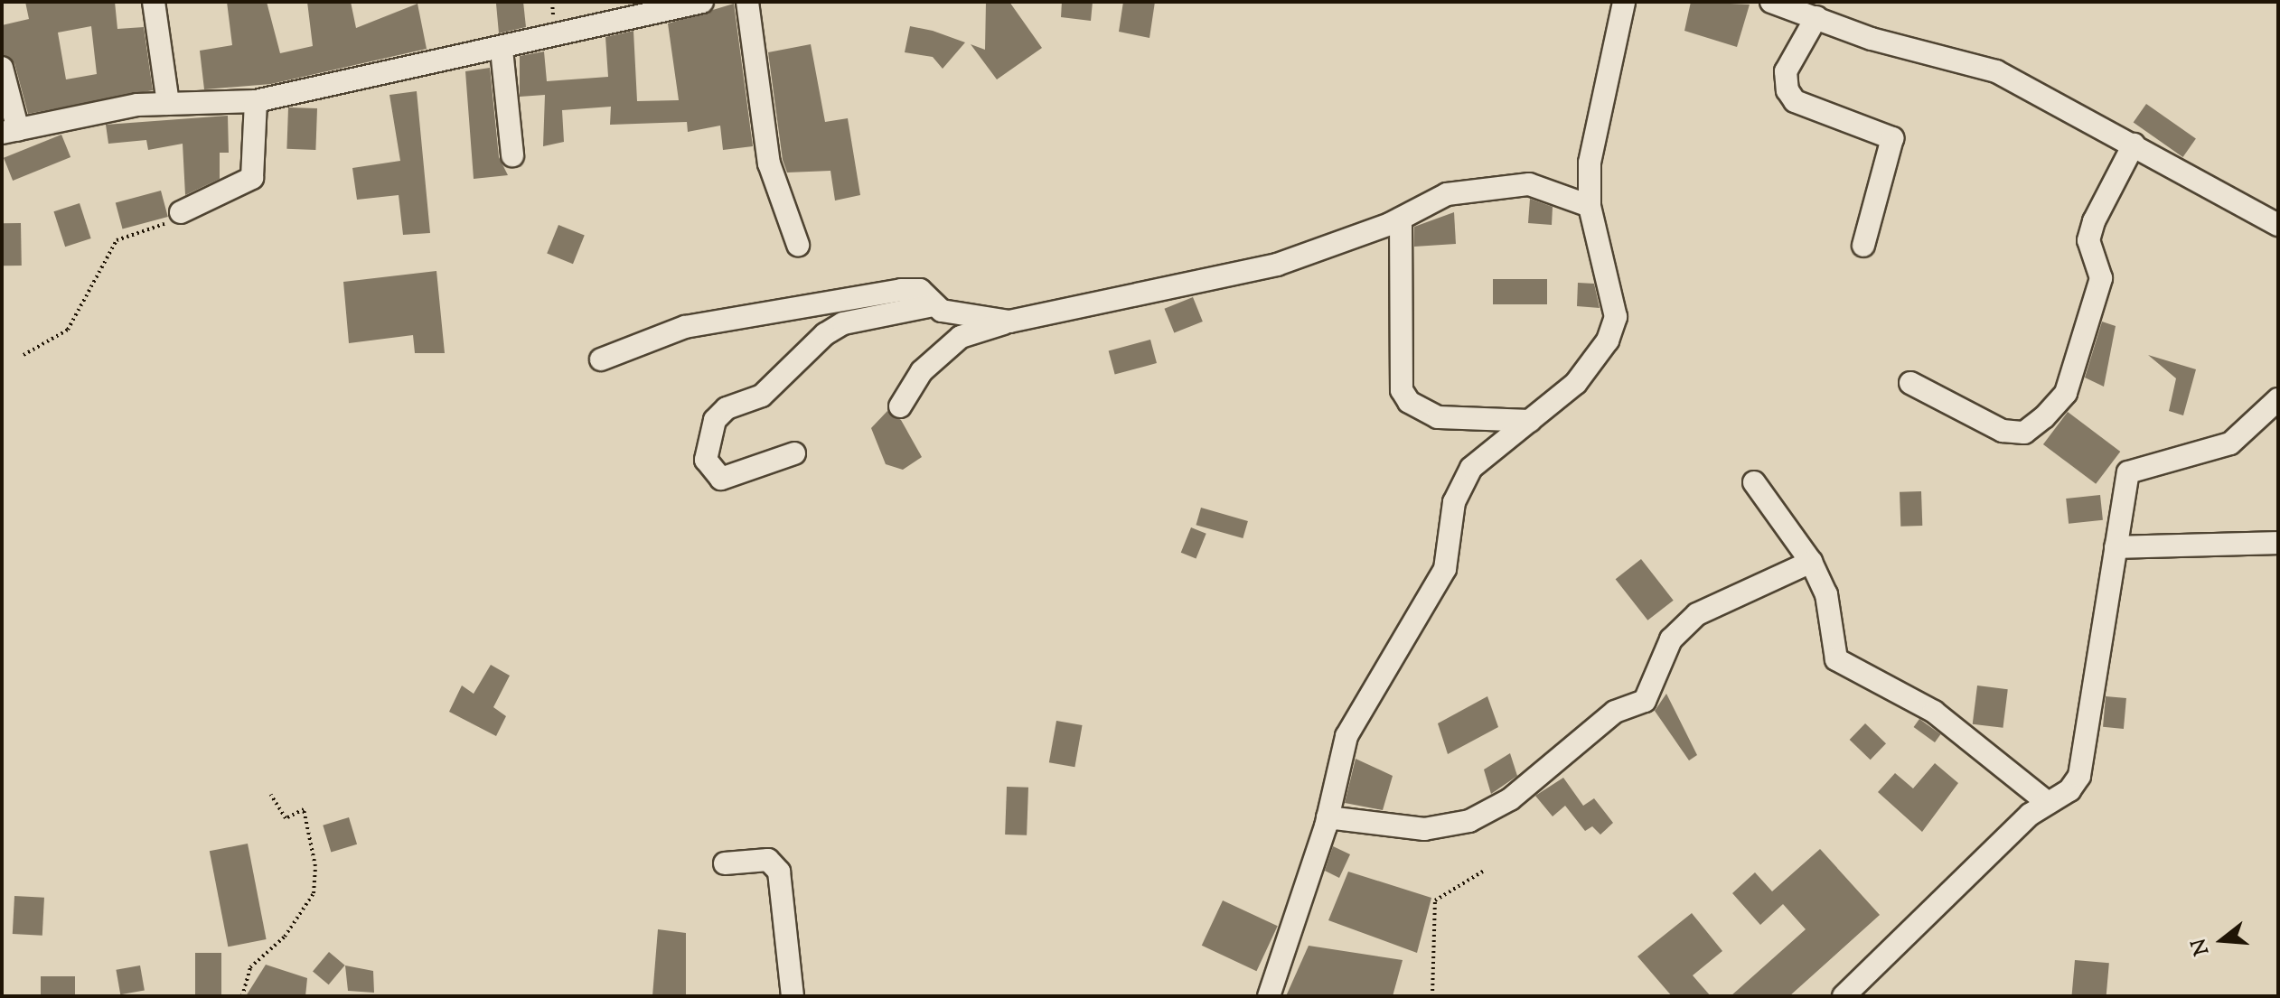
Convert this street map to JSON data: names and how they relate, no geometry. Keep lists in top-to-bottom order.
{
  "north": "left"
}
